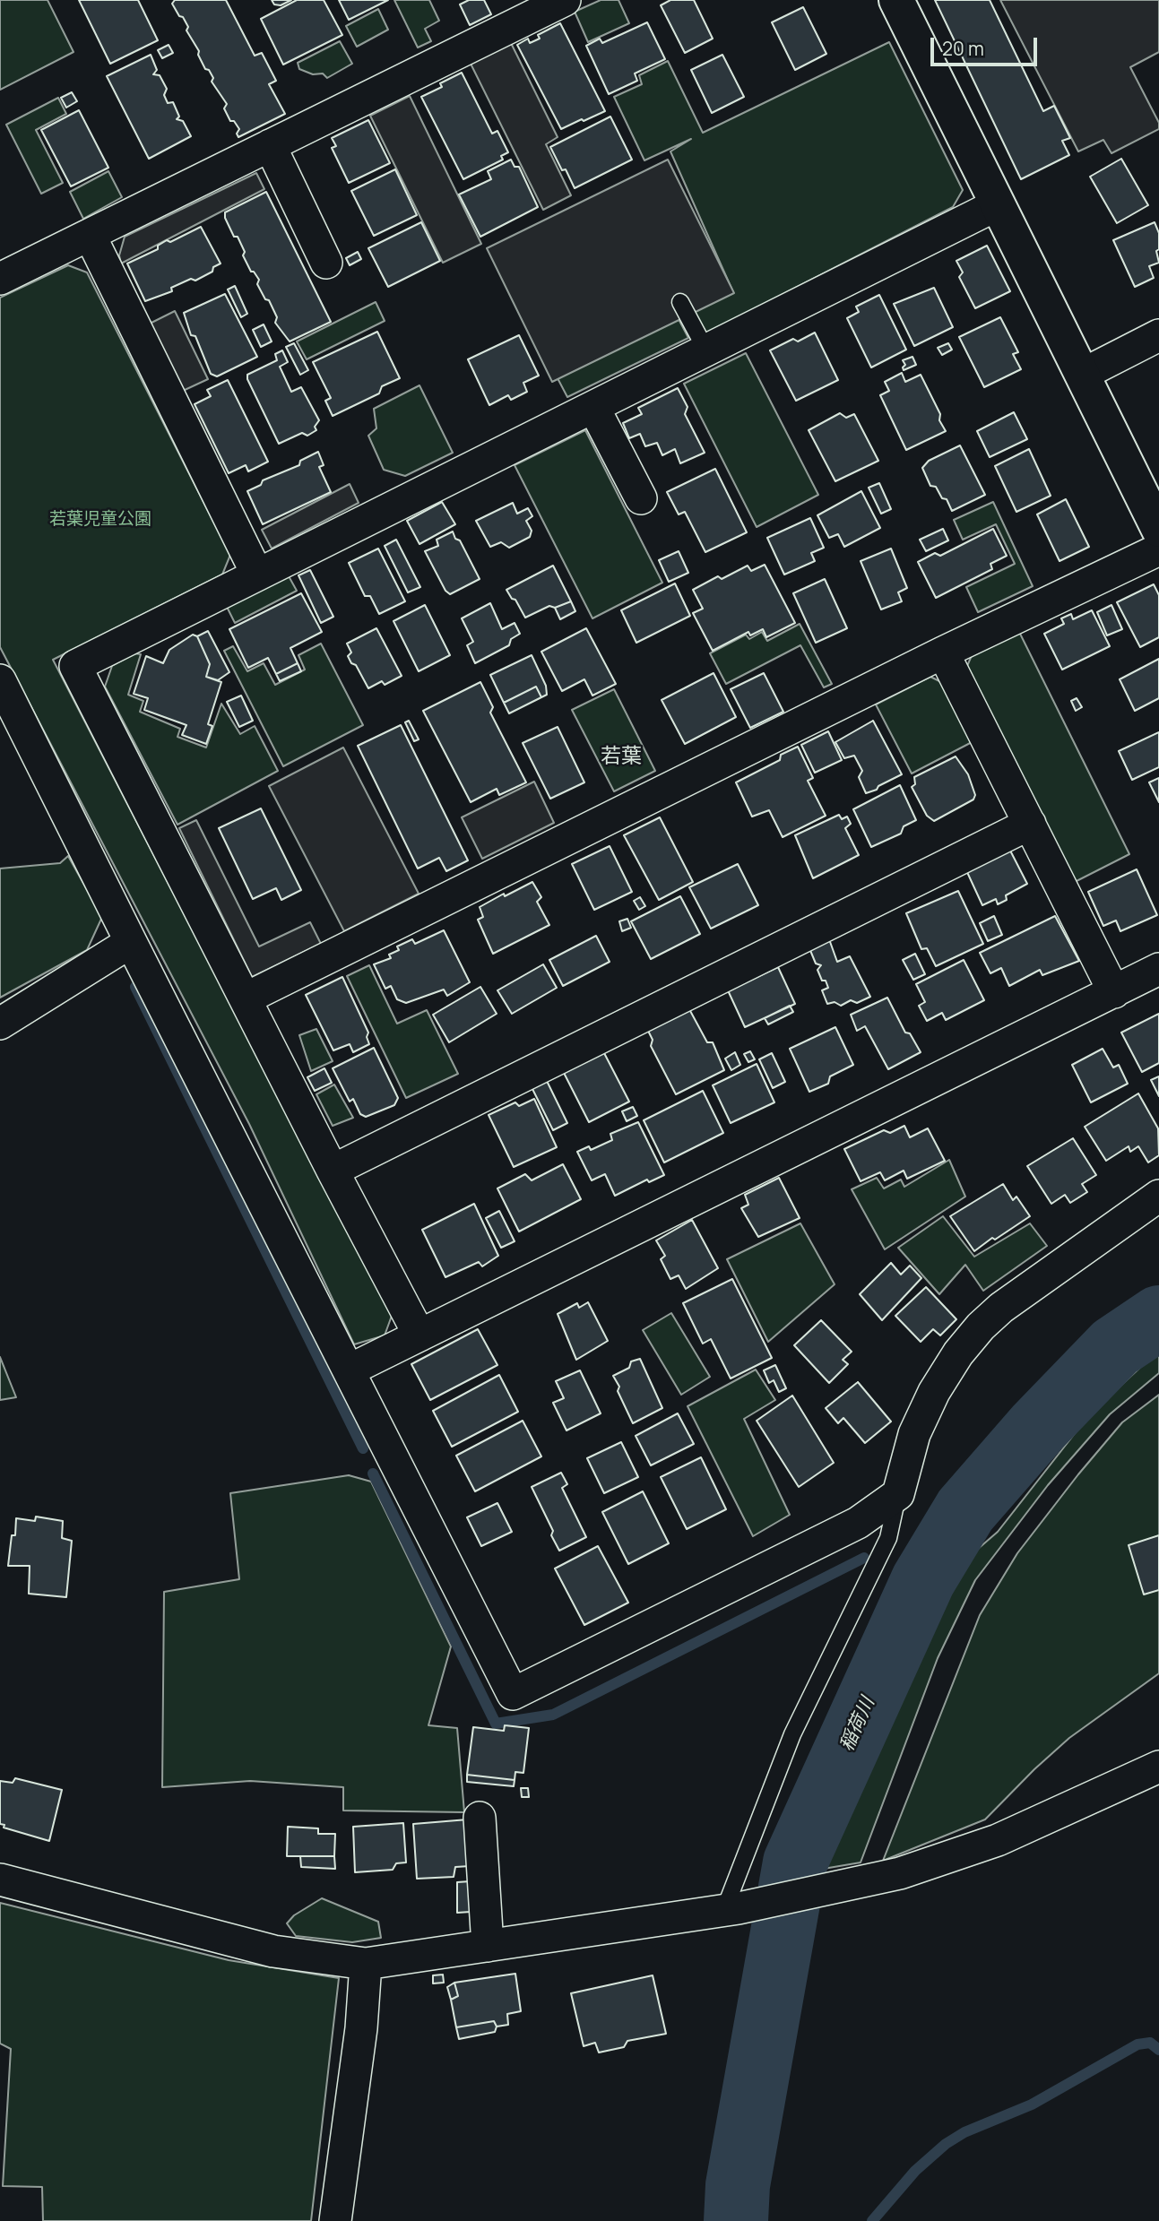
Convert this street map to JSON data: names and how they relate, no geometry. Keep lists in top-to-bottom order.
{
  "districts": ["若葉"],
  "water": ["稲荷川"],
  "parks": ["若葉児童公園"],
  "scale_bar": "20 m"
}
